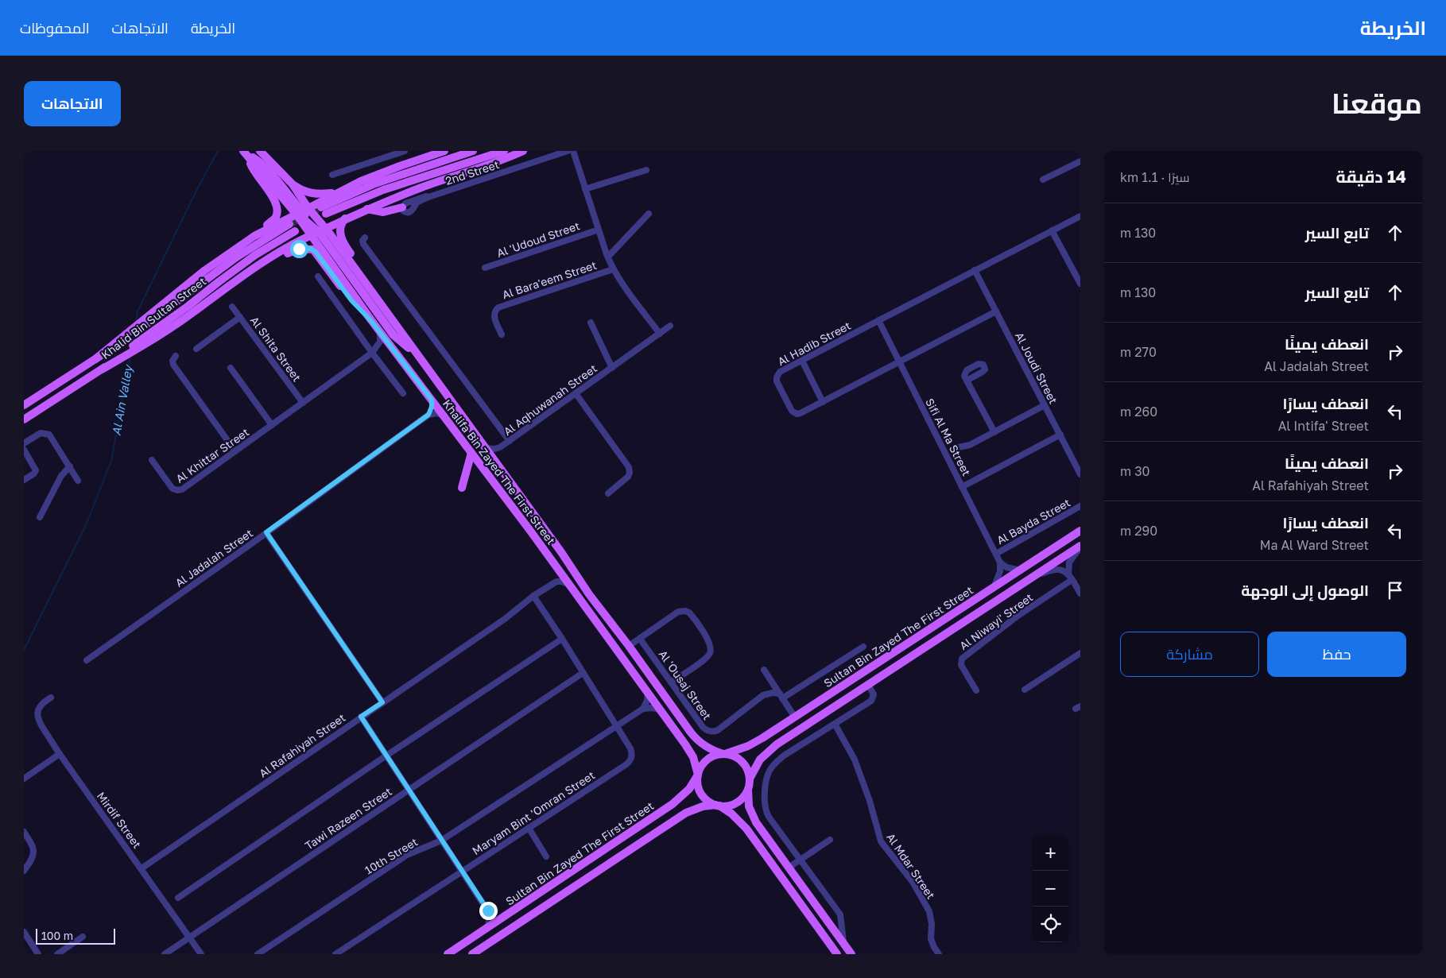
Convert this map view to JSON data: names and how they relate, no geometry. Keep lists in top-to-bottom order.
{
  "streets": {
    "main road": ["Khalid Bin Sultan Street", "Khalifa Bin Zayed The First Street", "Sultan Bin Zayed The First Street"],
    "street": [
      "2nd Street",
      "Al 'Udoud Street",
      "Al Bara'eem Street",
      "Al Hadib Street",
      "Al Shita Street",
      "Al Joudi Street",
      "Al Aqhuwanah Street",
      "Sifi Al Ma Street",
      "Al Khittar Street",
      "Al Bayda Street",
      "Al Jadalah Street",
      "Al Niwayi' Street",
      "Al 'Ousaj Street",
      "Al Rafahiyah Street",
      "Maryam Bint 'Omran Street",
      "Tawi Razeen Street",
      "Mirdif Street",
      "10th Street",
      "Al Mdar Street"
    ]
  },
  "crossings": [
    ["Al Hadib Street", "Al Joudi Street"],
    ["Al Hadib Street", "Sifi Al Ma Street"],
    ["Al Shita Street", "Al Khittar Street"],
    ["Sifi Al Ma Street", "Al Bayda Street"],
    ["Khalifa Bin Zayed The First Street", "Sultan Bin Zayed The First Street"],
    ["Al Rafahiyah Street", "Maryam Bint 'Omran Street"],
    ["Al Rafahiyah Street", "Mirdif Street"],
    ["Maryam Bint 'Omran Street", "Tawi Razeen Street"],
    ["Maryam Bint 'Omran Street", "10th Street"],
    ["Tawi Razeen Street", "Mirdif Street"]
  ],
  "water": ["Al Ain Valley"],
  "scale_bar": "100 m",
  "page": {
    "header": "الخريطة",
    "nav": ["الخريطة", "الاتجاهات", "المحفوظات"],
    "title": "موقعنا",
    "buttons": [
      "الاتجاهات",
      ["حفظ", "مشاركة"]
    ],
    "heading": ["14 دقيقة", "سيرًا · 1.1 km"],
    "list": [
      ["تابع السير", "130 m"],
      ["تابع السير", "130 m"],
      ["انعطف يمينًا", "Al Jadalah Street", "270 m"],
      ["انعطف يسارًا", "Al Intifa' Street", "260 m"],
      ["انعطف يمينًا", "Al Rafahiyah Street", "30 m"],
      ["انعطف يسارًا", "Ma Al Ward Street", "290 m"],
      "الوصول إلى الوجهة"
    ],
    "map_buttons": ["+", "−"],
    "scale": "100 m"
  }
}
